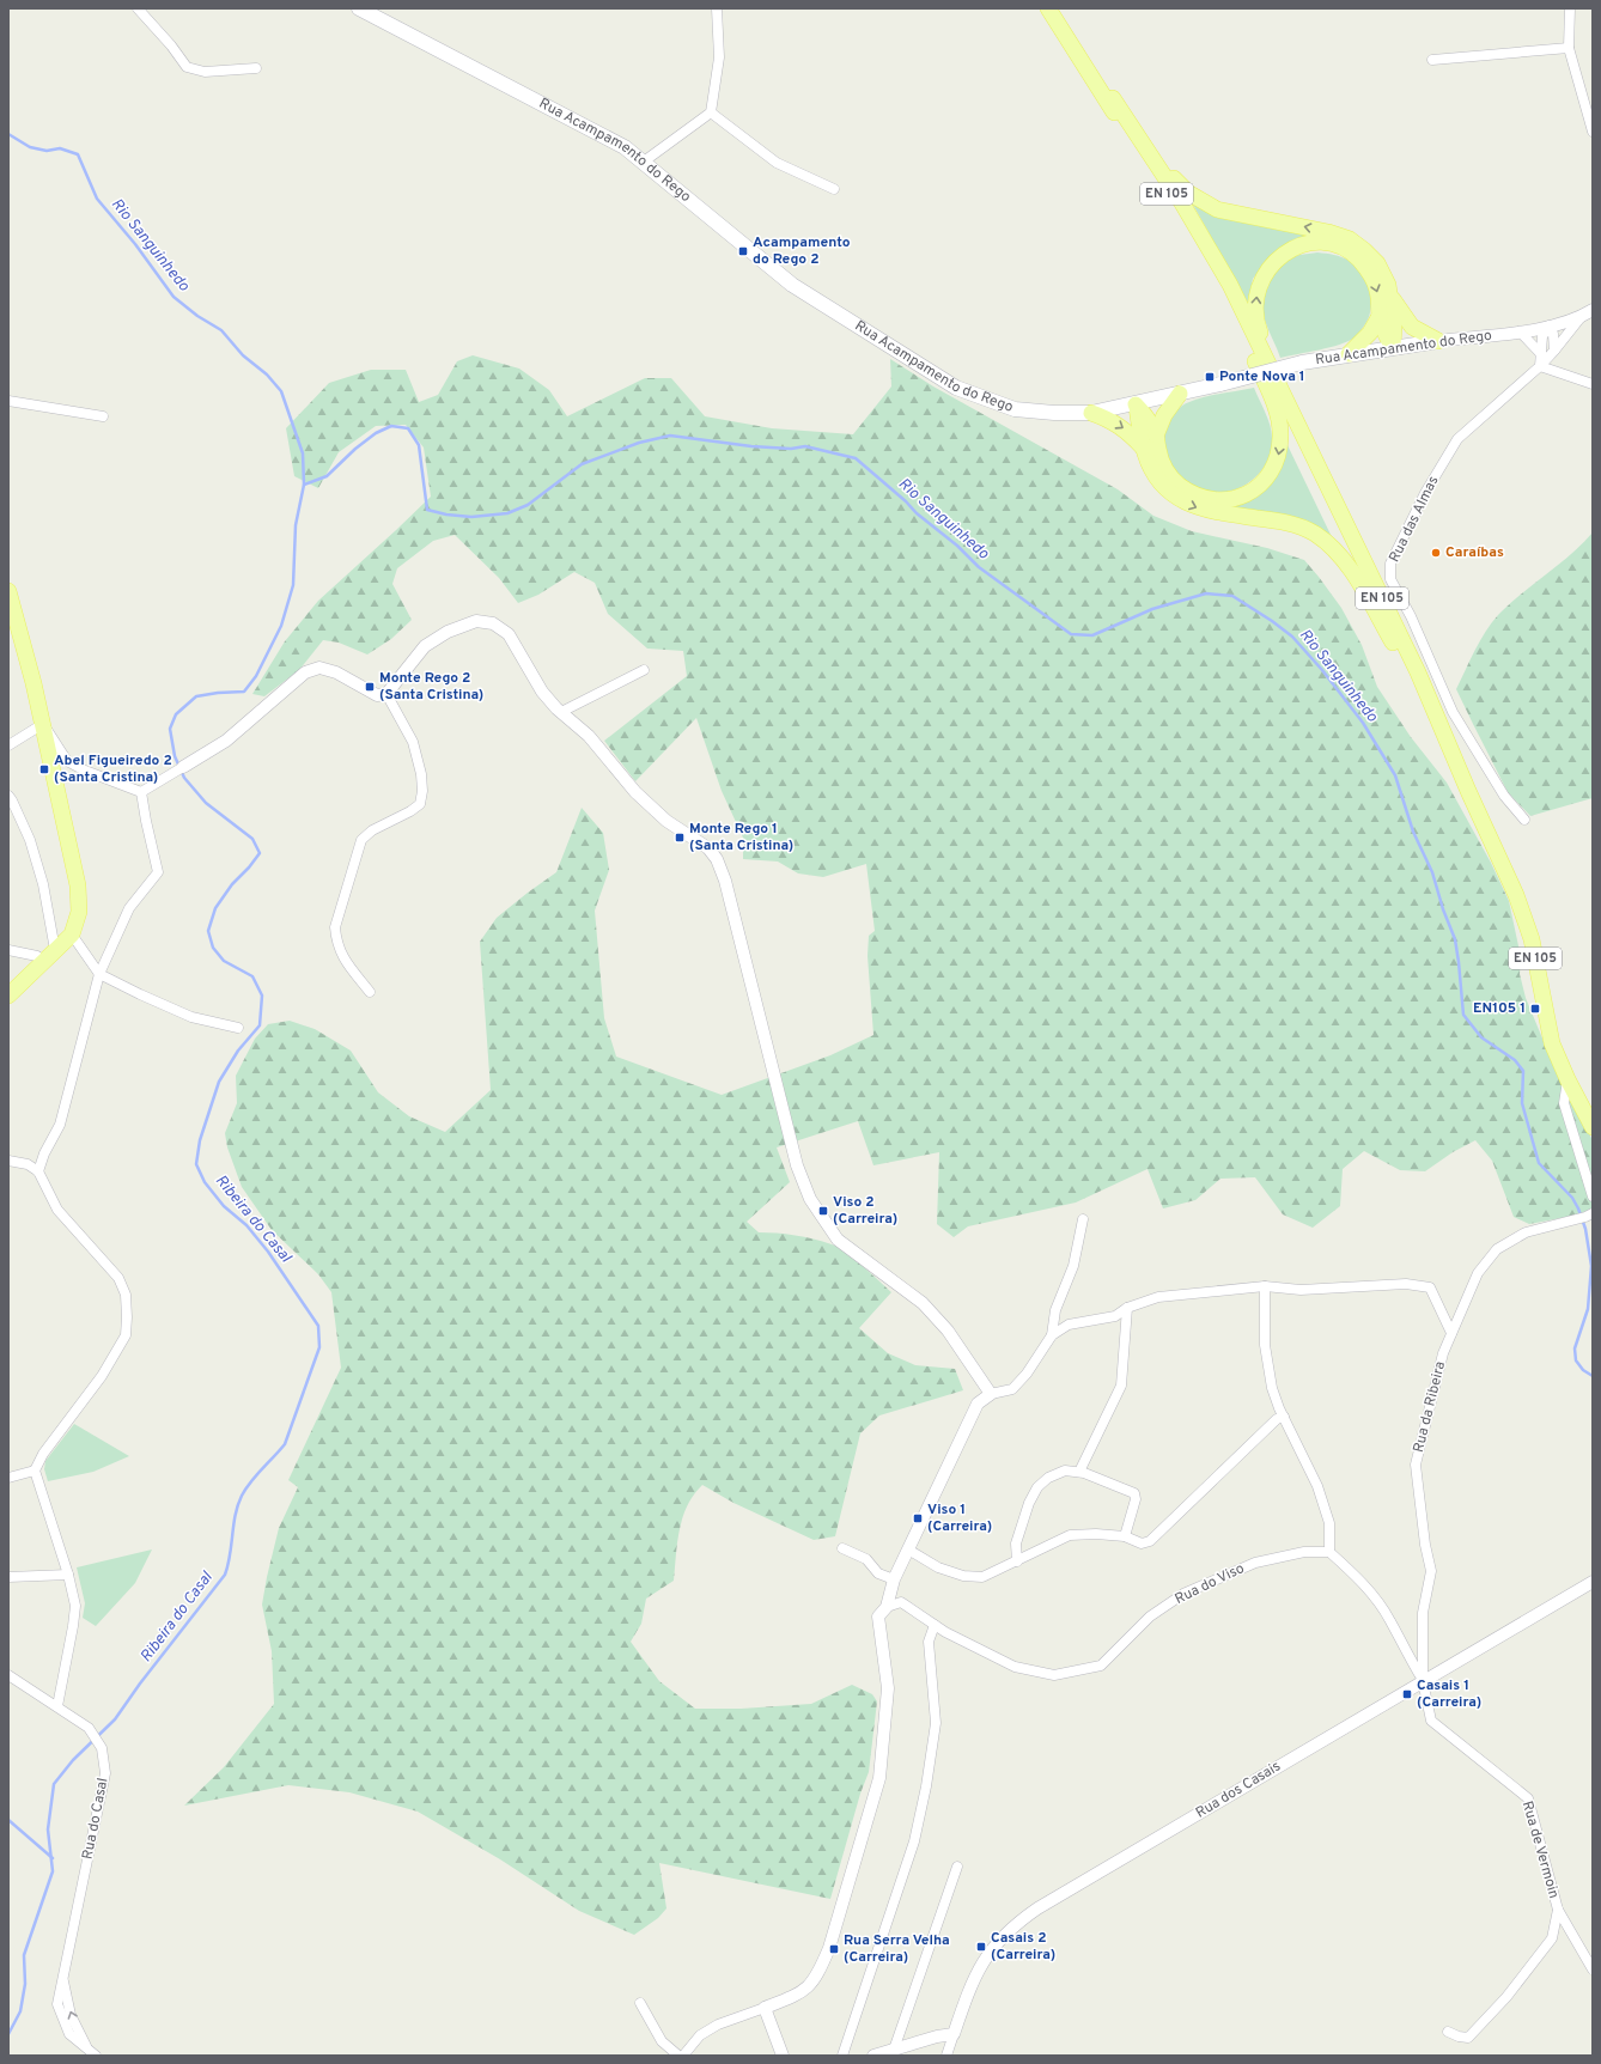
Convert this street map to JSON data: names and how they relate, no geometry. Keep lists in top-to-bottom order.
{
  "streets": {
    "main road": ["Rua Acampamento do Rego", "EN 105"],
    "street": [
      "Rua das Almas",
      "Rua da Ribeira",
      "Rua do Viso",
      "Rua dos Casais",
      "Rua do Casal",
      "Rua de Vermoin"
    ]
  },
  "crossings": [
    ["Rua Acampamento do Rego", "Rua das Almas"],
    ["Rua da Ribeira", "Rua dos Casais"],
    ["Rua da Ribeira", "Rua de Vermoin"],
    ["Rua dos Casais", "Rua de Vermoin"]
  ],
  "water": ["Rio Sanguinhedo", "Ribeira do Casal"],
  "places": {
    "transit": [
      "Acampamento do Rego 2",
      "Ponte Nova 1",
      "Monte Rego 2 (Santa Cristina)",
      "Abel Figueiredo 2 (Santa Cristina)",
      "Monte Rego 1 (Santa Cristina)",
      "EN105 1",
      "Viso 2 (Carreira)",
      "Viso 1 (Carreira)",
      "Casais 1 (Carreira)",
      "Casais 2 (Carreira)",
      "Rua Serra Velha (Carreira)"
    ],
    "other": ["Caraíbas"]
  }
}
